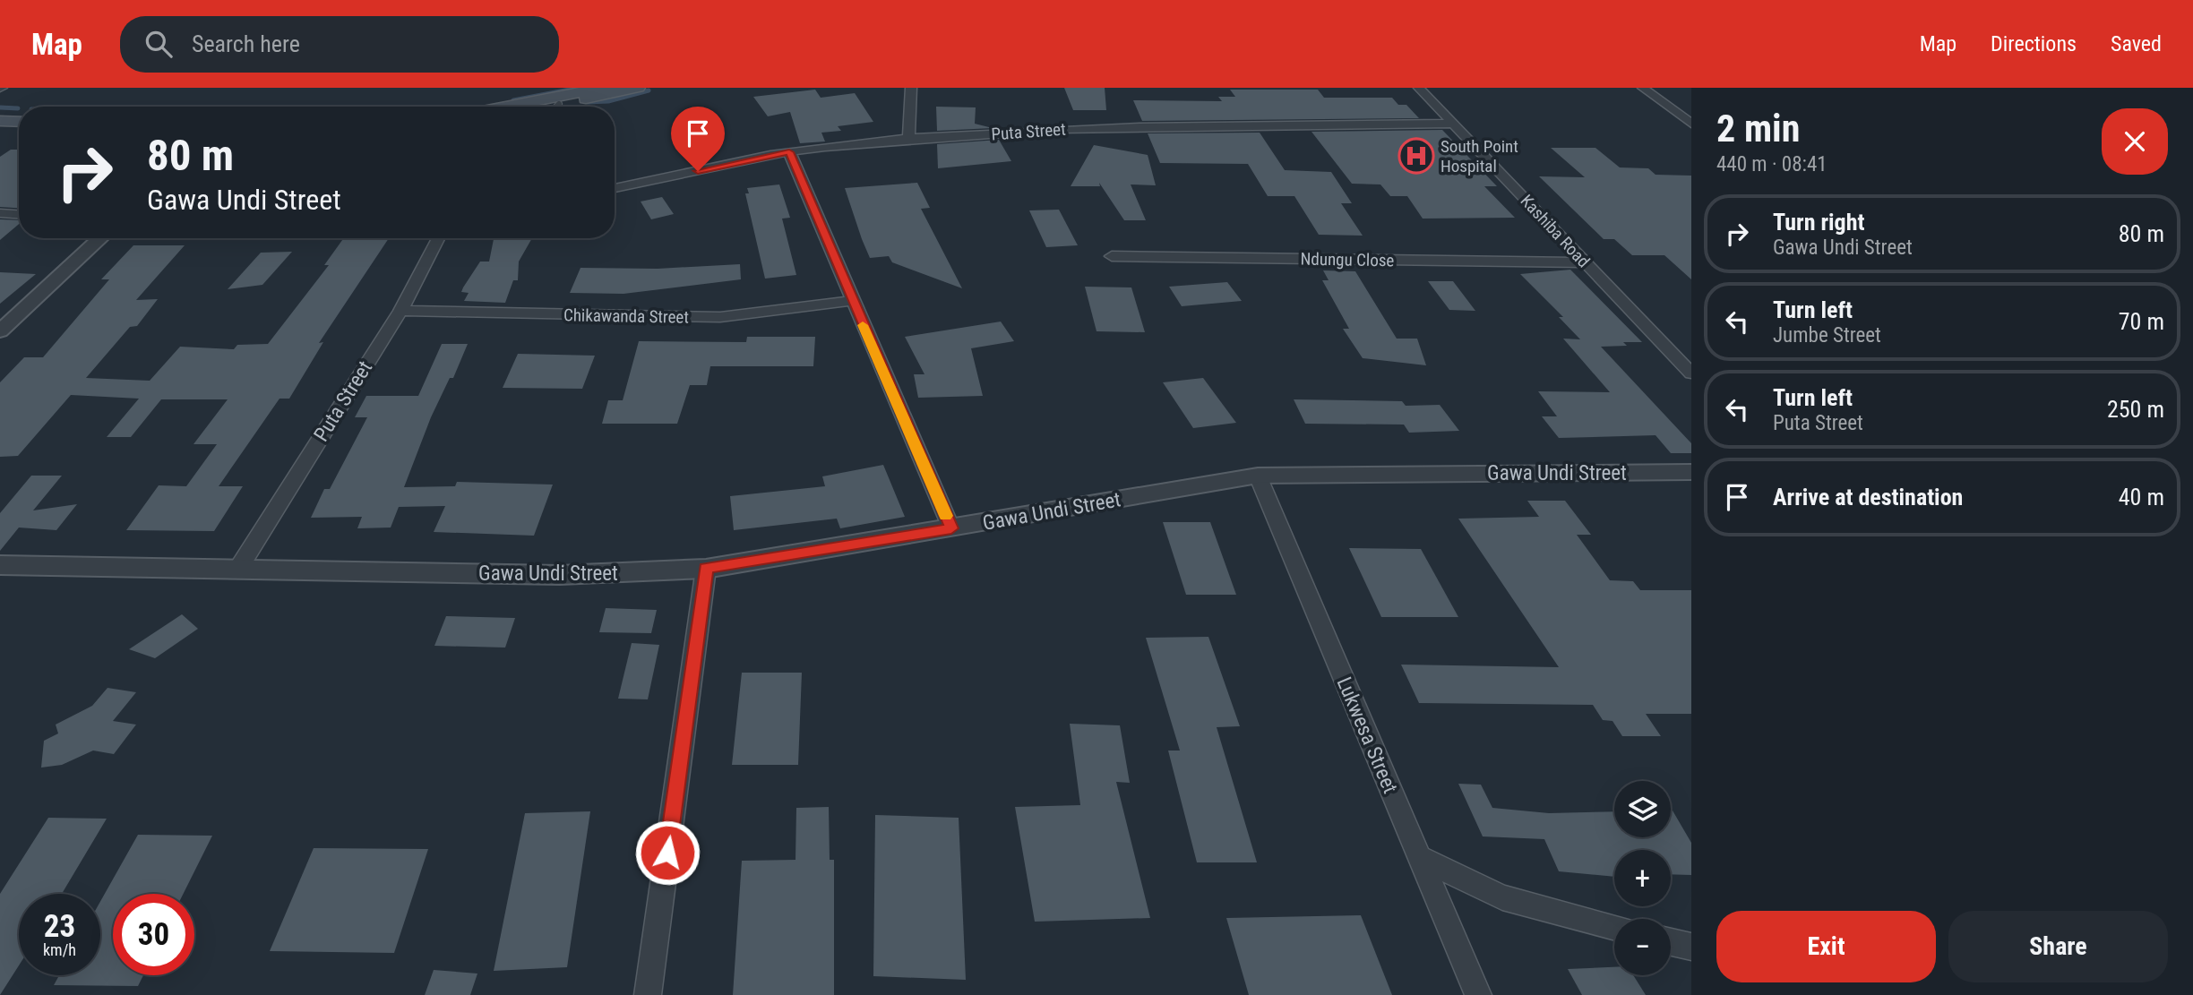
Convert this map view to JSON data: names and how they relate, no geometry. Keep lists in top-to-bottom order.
{
  "streets": {
    "street": [
      "Puta Street",
      "Kashiba Road",
      "Ndungu Close",
      "Chikawanda Street",
      "Gawa Undi Street",
      "Lukwesa Street"
    ]
  },
  "crossings": [
    ["Puta Street", "Kashiba Road"],
    ["Puta Street", "Chikawanda Street"],
    ["Puta Street", "Gawa Undi Street"],
    ["Kashiba Road", "Ndungu Close"],
    ["Gawa Undi Street", "Lukwesa Street"]
  ],
  "places": {
    "hospital": ["South Point Hospital"]
  },
  "page": {
    "header": "Map",
    "search": "Search here",
    "nav": ["Map", "Directions", "Saved"],
    "heading": ["2 min", "440 m · 08:41"],
    "turn": ["80 m", "Gawa Undi Street"],
    "list": [
      {
        "name": "Turn right",
        "note": "Gawa Undi Street",
        "value": "80 m"
      },
      {
        "name": "Turn left",
        "note": "Jumbe Street",
        "value": "70 m"
      },
      {
        "name": "Turn left",
        "note": "Puta Street",
        "value": "250 m"
      },
      {
        "name": "Arrive at destination",
        "value": "40 m"
      }
    ],
    "map_buttons": ["+", "−"],
    "speed": "23 km/h",
    "limit": "30",
    "buttons": ["Exit", "Share"]
  }
}
